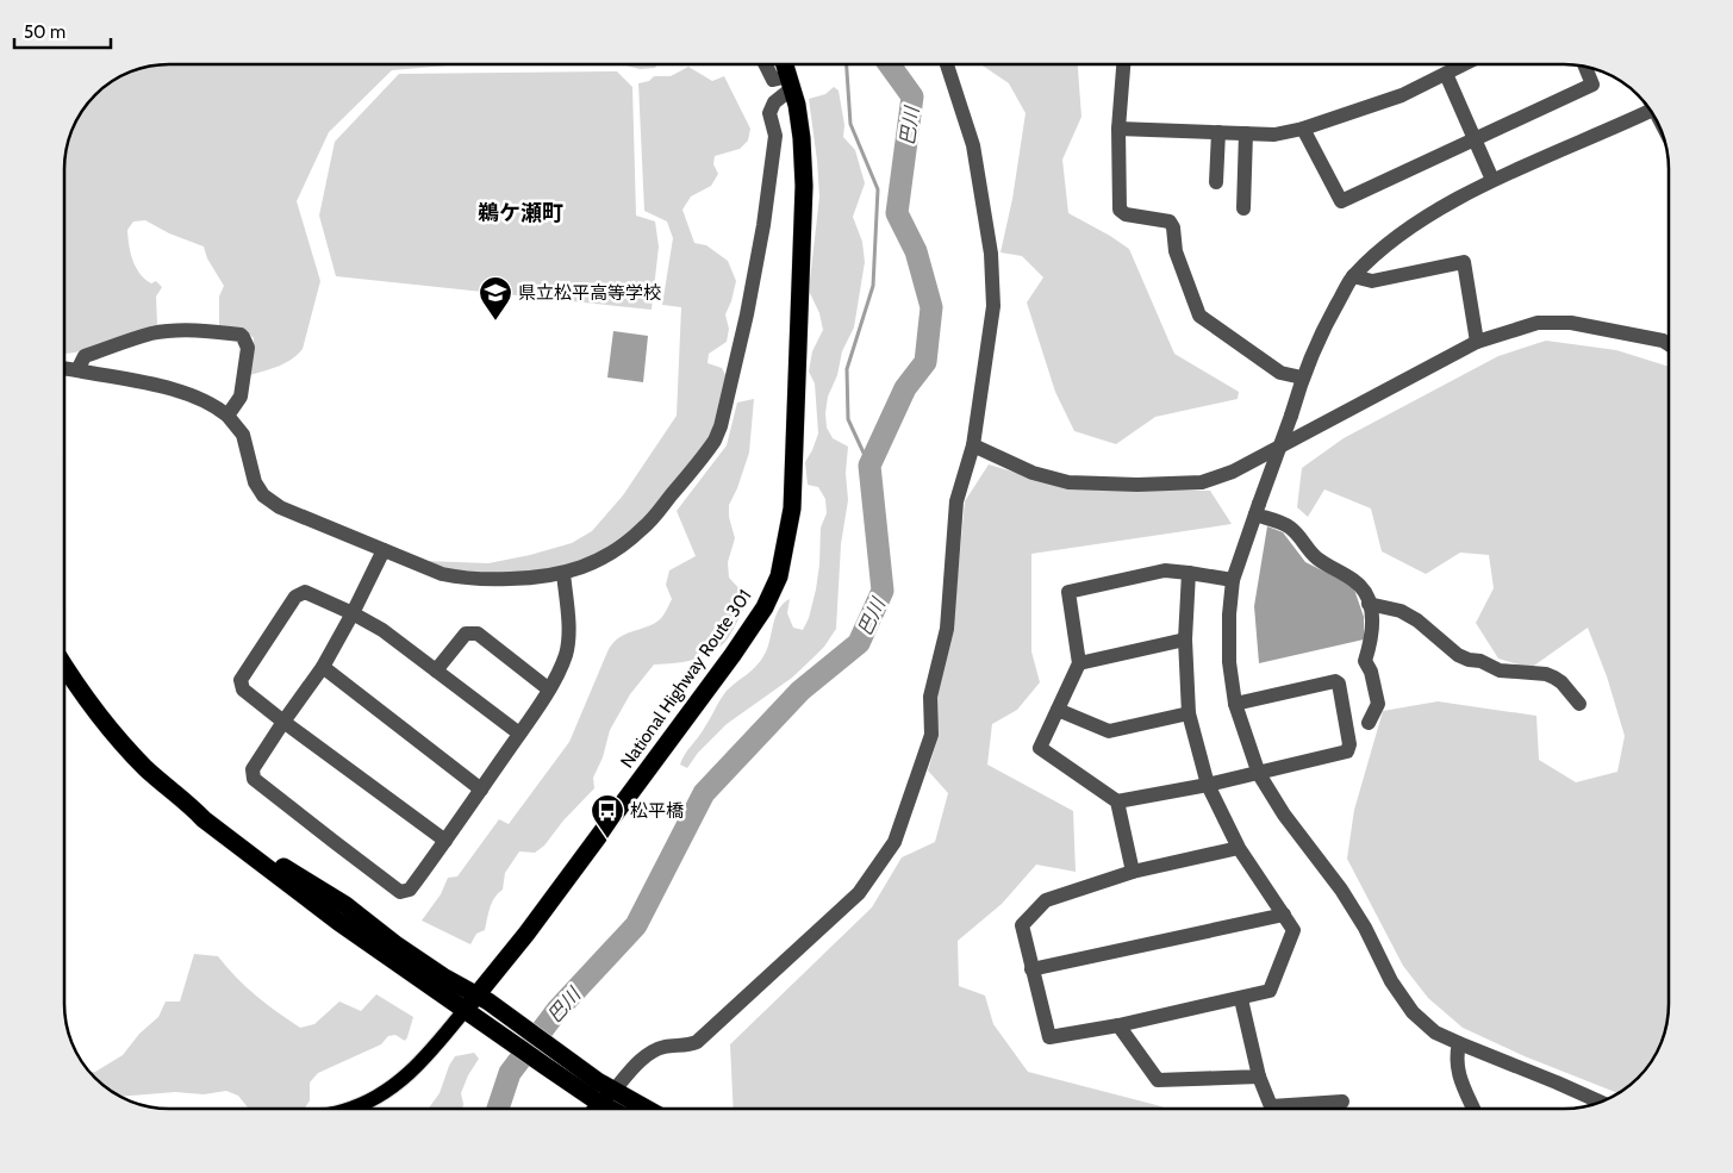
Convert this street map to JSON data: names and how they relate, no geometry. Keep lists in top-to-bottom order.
{
  "streets": {
    "highway": ["National Highway Route 301"]
  },
  "districts": ["鵜ケ瀬町"],
  "water": ["巴川"],
  "places": {
    "school or university": ["県立松平高等学校"],
    "bus stop": ["松平橋"]
  },
  "scale_bar": "50 m"
}
